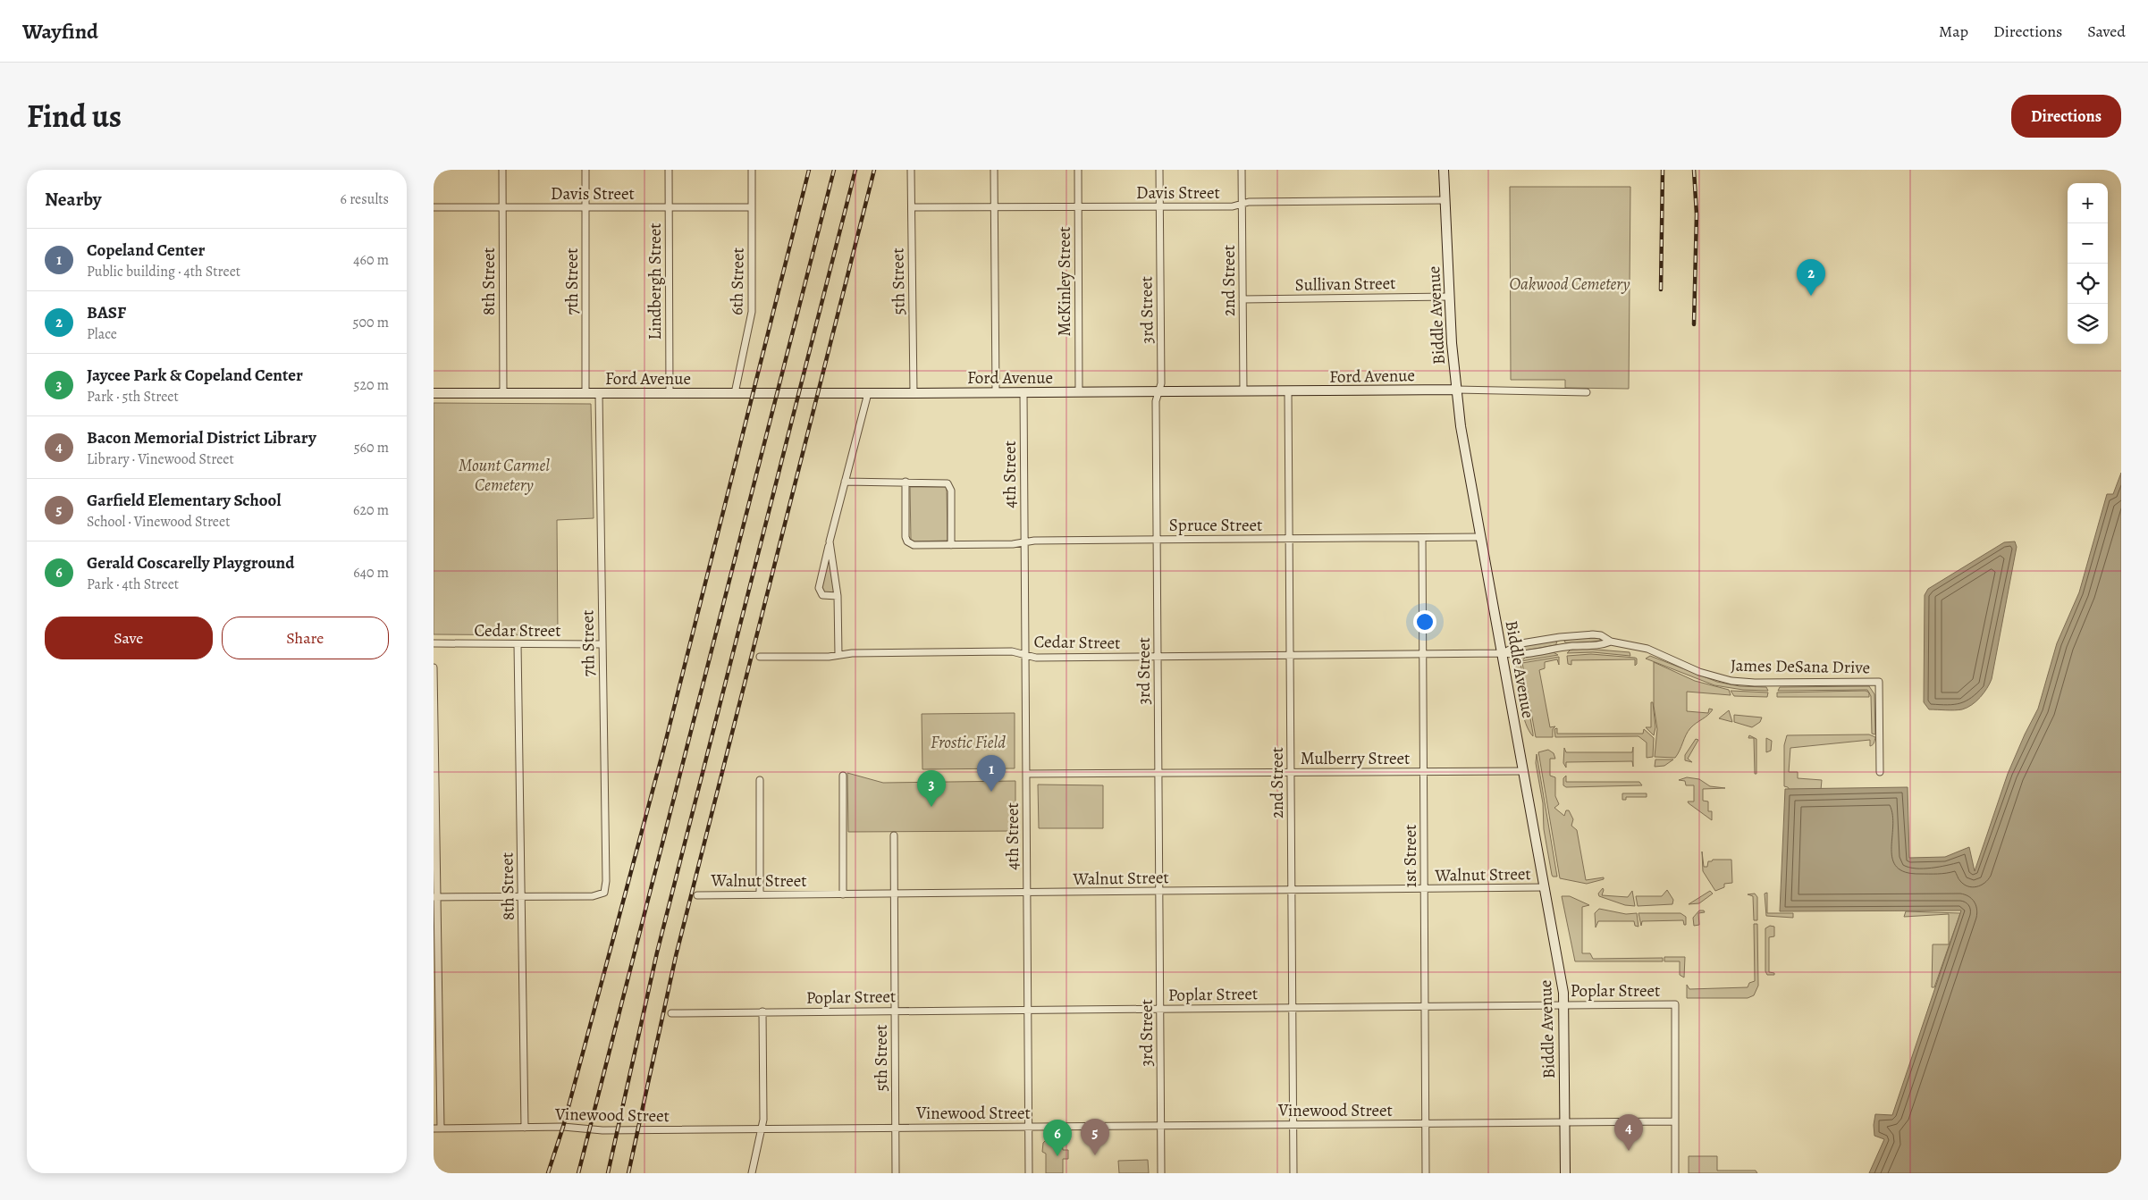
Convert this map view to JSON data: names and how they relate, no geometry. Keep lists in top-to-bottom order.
{
  "streets": {
    "main road": ["Biddle Avenue", "Ford Avenue"],
    "street": [
      "Davis Street",
      "2nd Street",
      "8th Street",
      "7th Street",
      "Lindbergh Street",
      "6th Street",
      "5th Street",
      "McKinley Street",
      "Sullivan Street",
      "3rd Street",
      "4th Street",
      "Spruce Street",
      "Cedar Street",
      "James DeSana Drive",
      "Mulberry Street",
      "1st Street",
      "Walnut Street",
      "Poplar Street",
      "Vinewood Street"
    ]
  },
  "crossings": [
    ["Davis Street", "2nd Street"],
    ["Davis Street", "8th Street"],
    ["Davis Street", "7th Street"],
    ["Davis Street", "Lindbergh Street"],
    ["Davis Street", "6th Street"],
    ["Davis Street", "5th Street"],
    ["Davis Street", "McKinley Street"],
    ["Davis Street", "3rd Street"],
    ["Davis Street", "Biddle Avenue"],
    ["2nd Street", "Sullivan Street"],
    ["2nd Street", "Ford Avenue"],
    ["2nd Street", "Spruce Street"],
    ["2nd Street", "Cedar Street"],
    ["2nd Street", "Mulberry Street"],
    ["2nd Street", "Walnut Street"],
    ["2nd Street", "Poplar Street"],
    ["2nd Street", "Vinewood Street"],
    ["8th Street", "7th Street"],
    ["8th Street", "Ford Avenue"],
    ["8th Street", "Cedar Street"],
    ["8th Street", "Vinewood Street"],
    ["7th Street", "Ford Avenue"],
    ["7th Street", "Cedar Street"],
    ["Lindbergh Street", "Ford Avenue"],
    ["6th Street", "Ford Avenue"],
    ["5th Street", "Ford Avenue"],
    ["5th Street", "Walnut Street"],
    ["5th Street", "Poplar Street"],
    ["5th Street", "Vinewood Street"],
    ["McKinley Street", "Ford Avenue"],
    ["Sullivan Street", "Biddle Avenue"],
    ["3rd Street", "Ford Avenue"],
    ["3rd Street", "Spruce Street"],
    ["3rd Street", "Cedar Street"],
    ["3rd Street", "Mulberry Street"],
    ["3rd Street", "Walnut Street"],
    ["3rd Street", "Poplar Street"],
    ["3rd Street", "Vinewood Street"],
    ["Biddle Avenue", "Ford Avenue"],
    ["Biddle Avenue", "Spruce Street"],
    ["Biddle Avenue", "Cedar Street"],
    ["Biddle Avenue", "James DeSana Drive"],
    ["Biddle Avenue", "Mulberry Street"],
    ["Biddle Avenue", "Walnut Street"],
    ["Biddle Avenue", "Poplar Street"],
    ["Biddle Avenue", "Vinewood Street"],
    ["Ford Avenue", "4th Street"],
    ["4th Street", "Spruce Street"],
    ["4th Street", "Cedar Street"],
    ["4th Street", "Mulberry Street"],
    ["4th Street", "Walnut Street"],
    ["4th Street", "Poplar Street"],
    ["4th Street", "Vinewood Street"],
    ["Spruce Street", "1st Street"],
    ["Cedar Street", "James DeSana Drive"],
    ["Cedar Street", "1st Street"],
    ["Mulberry Street", "1st Street"],
    ["1st Street", "Walnut Street"],
    ["1st Street", "Poplar Street"],
    ["1st Street", "Vinewood Street"],
    ["Poplar Street", "Vinewood Street"]
  ],
  "parks": ["Oakwood Cemetery", "Mount Carmel Cemetery", "Frostic Field"],
  "page": {
    "header": "Wayfind",
    "nav": ["Map", "Directions", "Saved"],
    "title": "Find us",
    "buttons": [
      "Directions",
      ["Save", "Share"]
    ],
    "heading": ["Nearby", "6 results"],
    "map_buttons": ["+", "−"],
    "list": [
      {
        "mark": "1",
        "name": "Copeland Center",
        "note": "Public building · 4th Street",
        "value": "460 m"
      },
      {
        "mark": "2",
        "name": "BASF",
        "note": "Place",
        "value": "500 m"
      },
      {
        "mark": "3",
        "name": "Jaycee Park & Copeland Center",
        "note": "Park · 5th Street",
        "value": "520 m"
      },
      {
        "mark": "4",
        "name": "Bacon Memorial District Library",
        "note": "Library · Vinewood Street",
        "value": "560 m"
      },
      {
        "mark": "5",
        "name": "Garfield Elementary School",
        "note": "School · Vinewood Street",
        "value": "620 m"
      },
      {
        "mark": "6",
        "name": "Gerald Coscarelly Playground",
        "note": "Park · 4th Street",
        "value": "640 m"
      }
    ],
    "pins": [
      "2",
      "1",
      "3",
      "4",
      "5",
      "6"
    ]
  }
}
